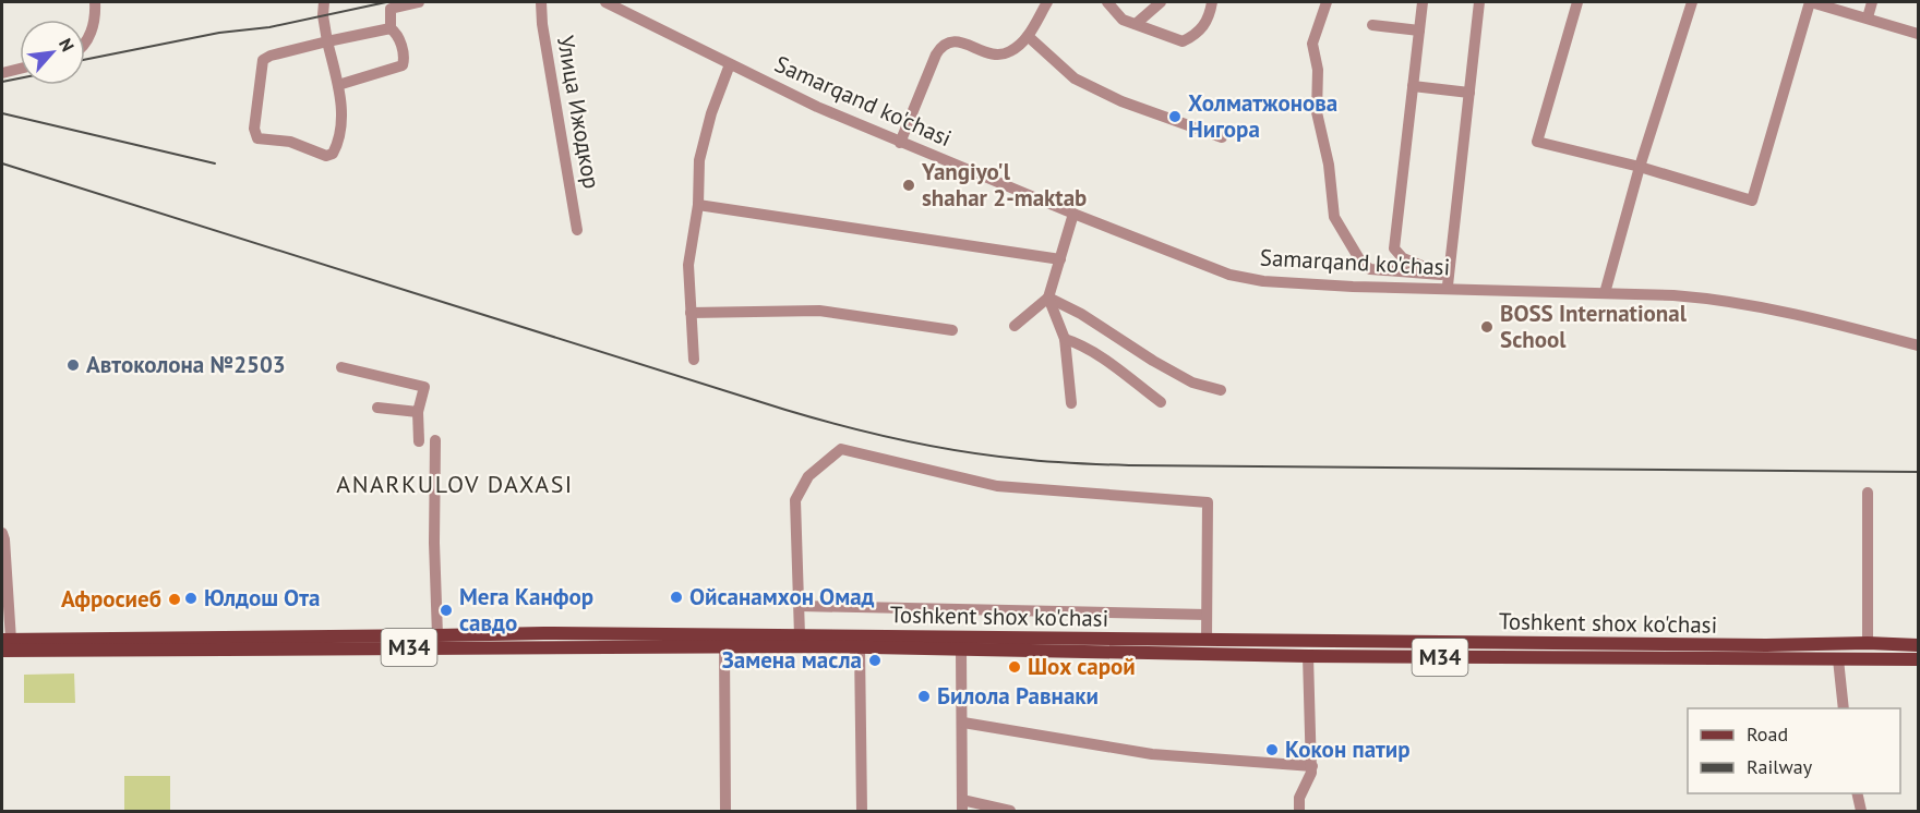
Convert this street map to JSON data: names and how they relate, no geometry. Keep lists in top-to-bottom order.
{
  "streets": {
    "main road": ["Toshkent shox ko'chasi", "M34"],
    "street": ["Samarqand ko'chasi", "Улица Ижодкор"]
  },
  "districts": ["ANARKULOV DAXASI"],
  "places": [
    "Холматжонова Нигора",
    "Yangiyo'l shahar 2-maktab",
    "BOSS International School",
    "Автоколона №2503",
    "Ойсанамхон Омад",
    "Юлдош Ота",
    "Афросиеб",
    "Мега Канфор савдо",
    "Замена масла",
    "Шох сарой",
    "Билола Равнаки",
    "Кокон патир"
  ],
  "legend": ["Road", "Railway"],
  "north": "top right"
}
